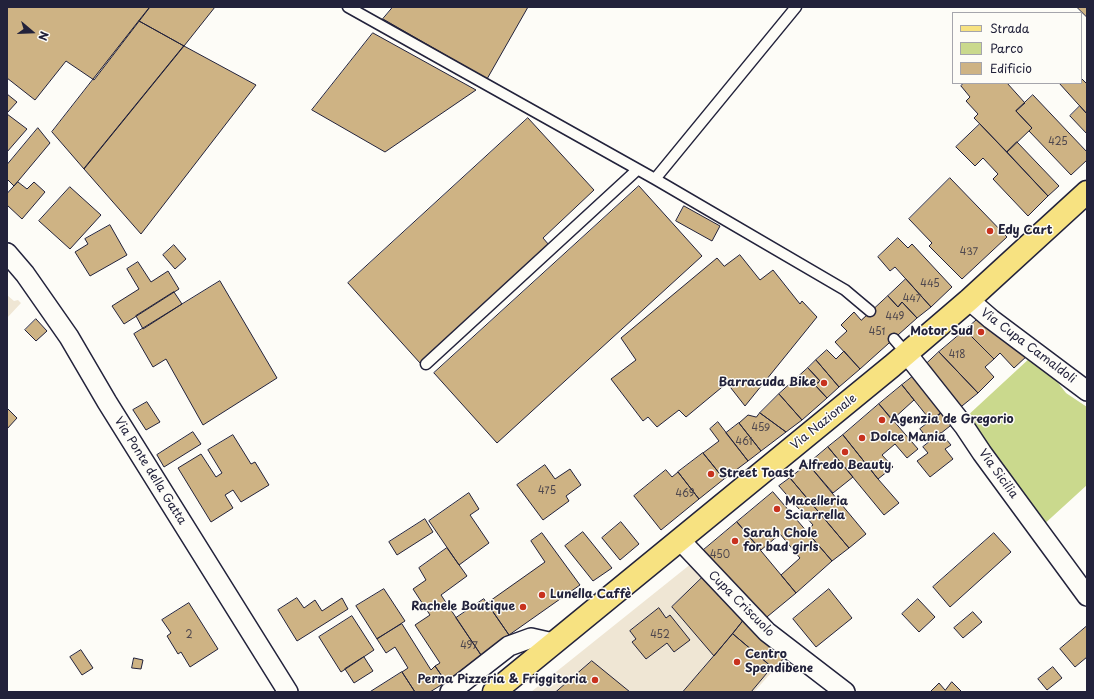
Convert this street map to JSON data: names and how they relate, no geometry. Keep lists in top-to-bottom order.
{
  "streets": {
    "main road": ["Via Nazionale"],
    "street": [
      "Via Cupa Camaldoli",
      "Via Ponte della Gatta",
      "Via Sicilia",
      "Cupa Criscuolo"
    ]
  },
  "crossings": [
    ["Via Cupa Camaldoli", "Via Nazionale"],
    ["Via Nazionale", "Via Sicilia"],
    ["Via Nazionale", "Cupa Criscuolo"]
  ],
  "places": [
    "Edy Cart",
    "Motor Sud",
    "Barracuda Bike",
    "Agenzia de Gregorio",
    "Dolce Mania",
    "Alfredo Beauty",
    "Street Toast",
    "Macelleria Sciarrella",
    "Sarah Chole for bad girls",
    "Lunella Caffè",
    "Rachele Boutique",
    "Centro Spendibene",
    "Perna Pizzeria & Friggitoria"
  ],
  "house_numbers": [
    "425",
    "437",
    "445",
    "447",
    "449",
    "451",
    "418",
    "459",
    "461",
    "475",
    "469",
    "450",
    "2",
    "452",
    "497"
  ],
  "legend": ["Strada", "Parco", "Edificio"],
  "north": "right"
}
